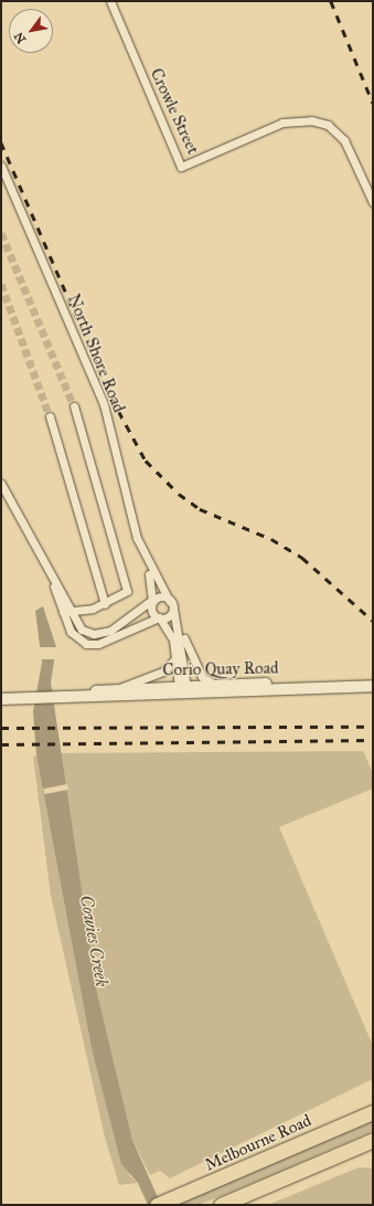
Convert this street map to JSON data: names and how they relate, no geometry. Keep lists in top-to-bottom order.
{
  "streets": {
    "highway": ["Melbourne Road"],
    "main road": ["Corio Quay Road"],
    "street": ["Crowle Street", "North Shore Road"]
  },
  "crossings": [
    ["North Shore Road", "Corio Quay Road"]
  ],
  "water": ["Cowies Creek"],
  "north": "bottom left"
}
